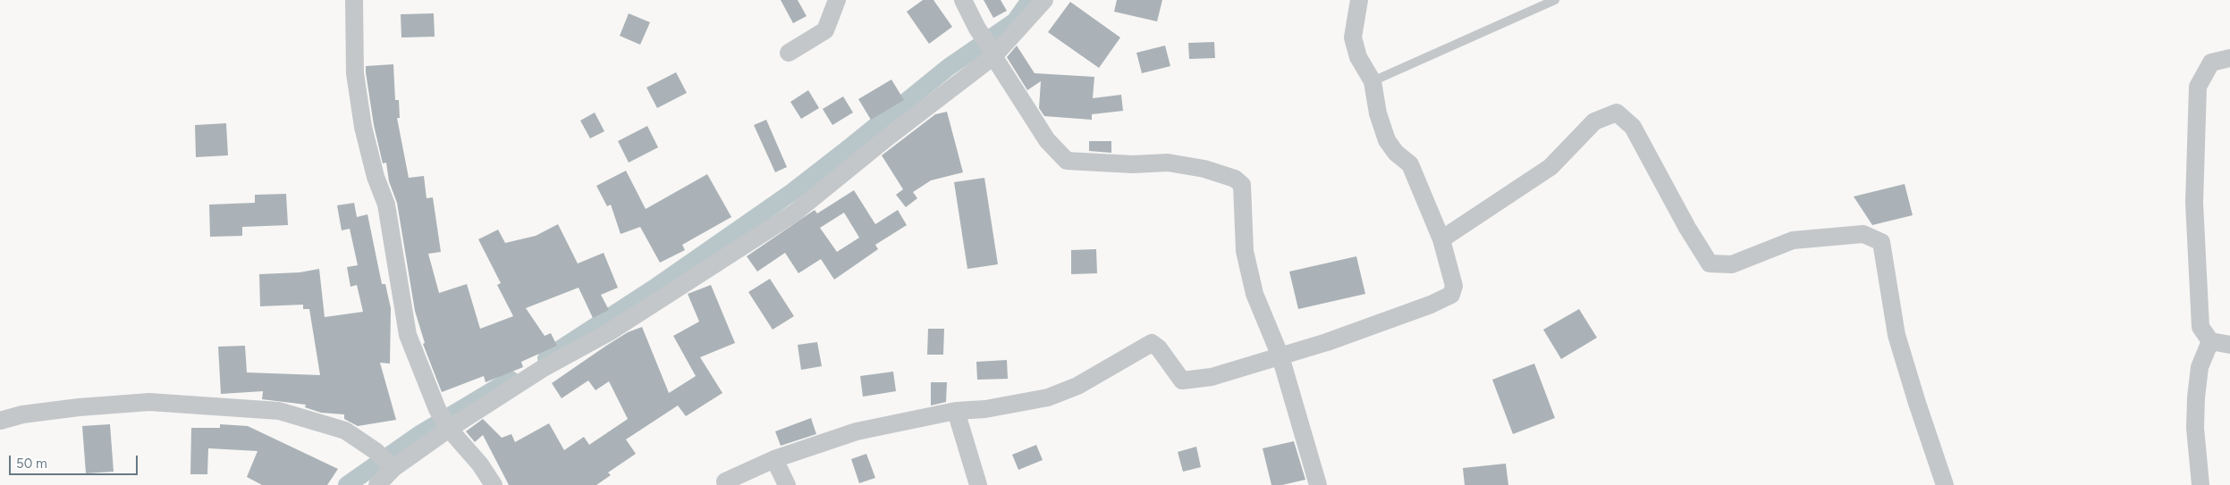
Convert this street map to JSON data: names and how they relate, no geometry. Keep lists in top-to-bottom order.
{
  "scale_bar": "50 m"
}
